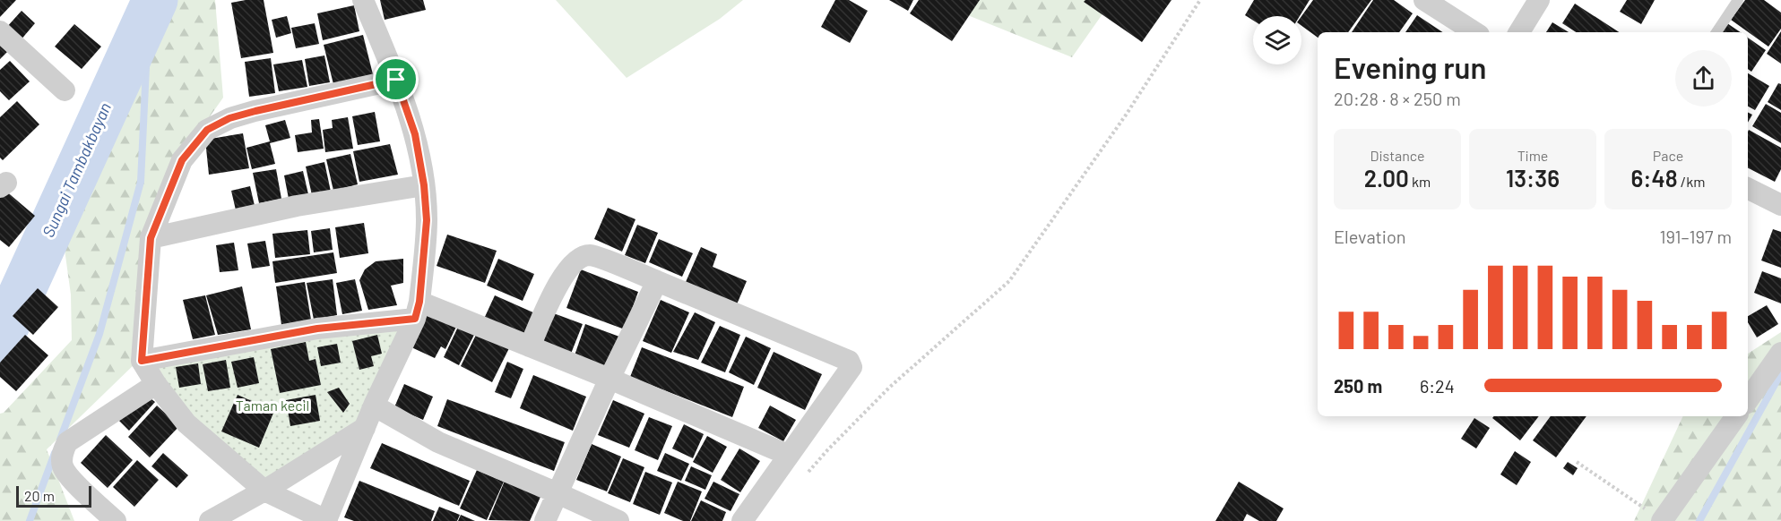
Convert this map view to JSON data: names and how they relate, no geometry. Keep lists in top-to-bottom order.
{
  "water": ["Sungai Tambakbayan"],
  "parks": ["Taman kecil"],
  "scale_bar": "20 m",
  "page": {
    "heading": ["Evening run", "20:28 · 8 × 250 m"],
    "stats": [
      ["Distance", "2.00 km"],
      ["Time", "13:36"],
      ["Pace", "6:48 /km"]
    ],
    "chart": ["Elevation", "191–197 m"],
    "list": [
      {
        "name": "250 m",
        "note": "6:24"
      }
    ],
    "scale": "20 m"
  }
}
